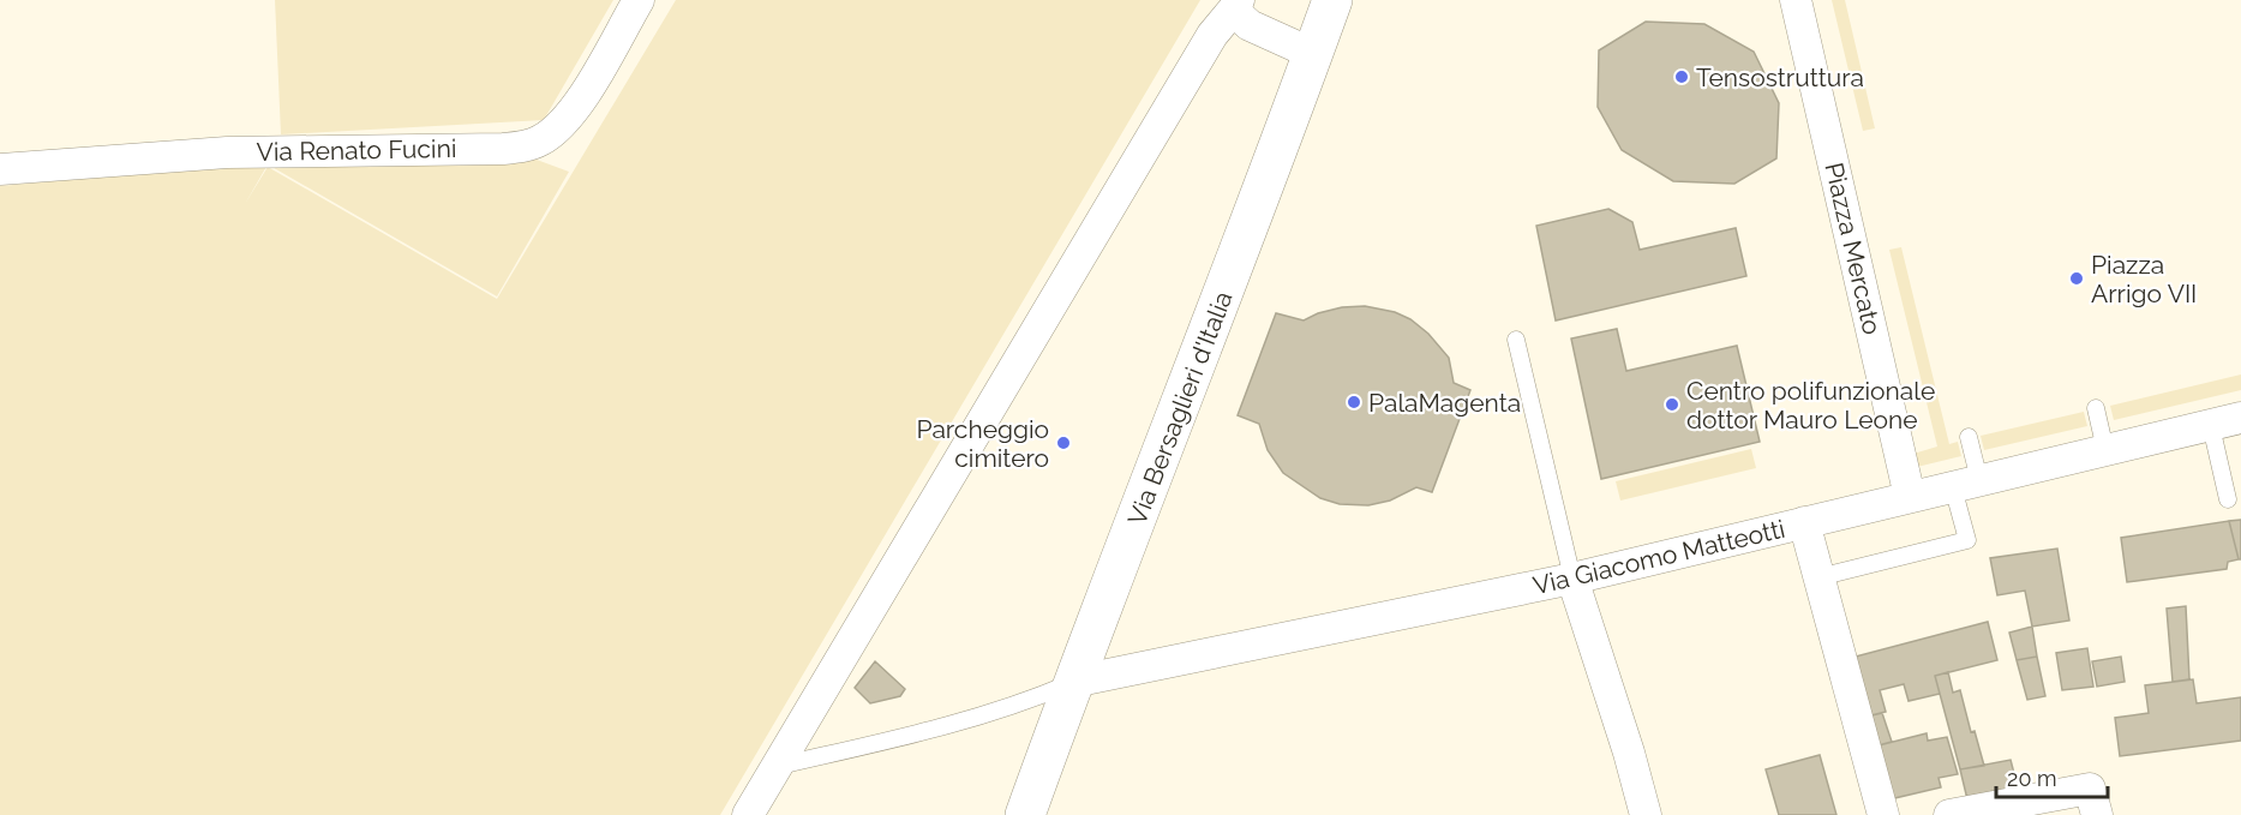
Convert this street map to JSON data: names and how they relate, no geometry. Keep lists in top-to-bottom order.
{
  "streets": {
    "street": [
      "Via Renato Fucini",
      "Piazza Mercato",
      "Via Bersaglieri d'Italia",
      "Via Giacomo Matteotti"
    ]
  },
  "crossings": [
    ["Piazza Mercato", "Via Giacomo Matteotti"],
    ["Via Bersaglieri d'Italia", "Via Giacomo Matteotti"]
  ],
  "places": [
    "Tensostruttura",
    "Piazza Arrigo VII",
    "PalaMagenta",
    "Centro polifunzionale dottor Mauro Leone",
    "Parcheggio cimitero"
  ],
  "scale_bar": "20 m"
}
